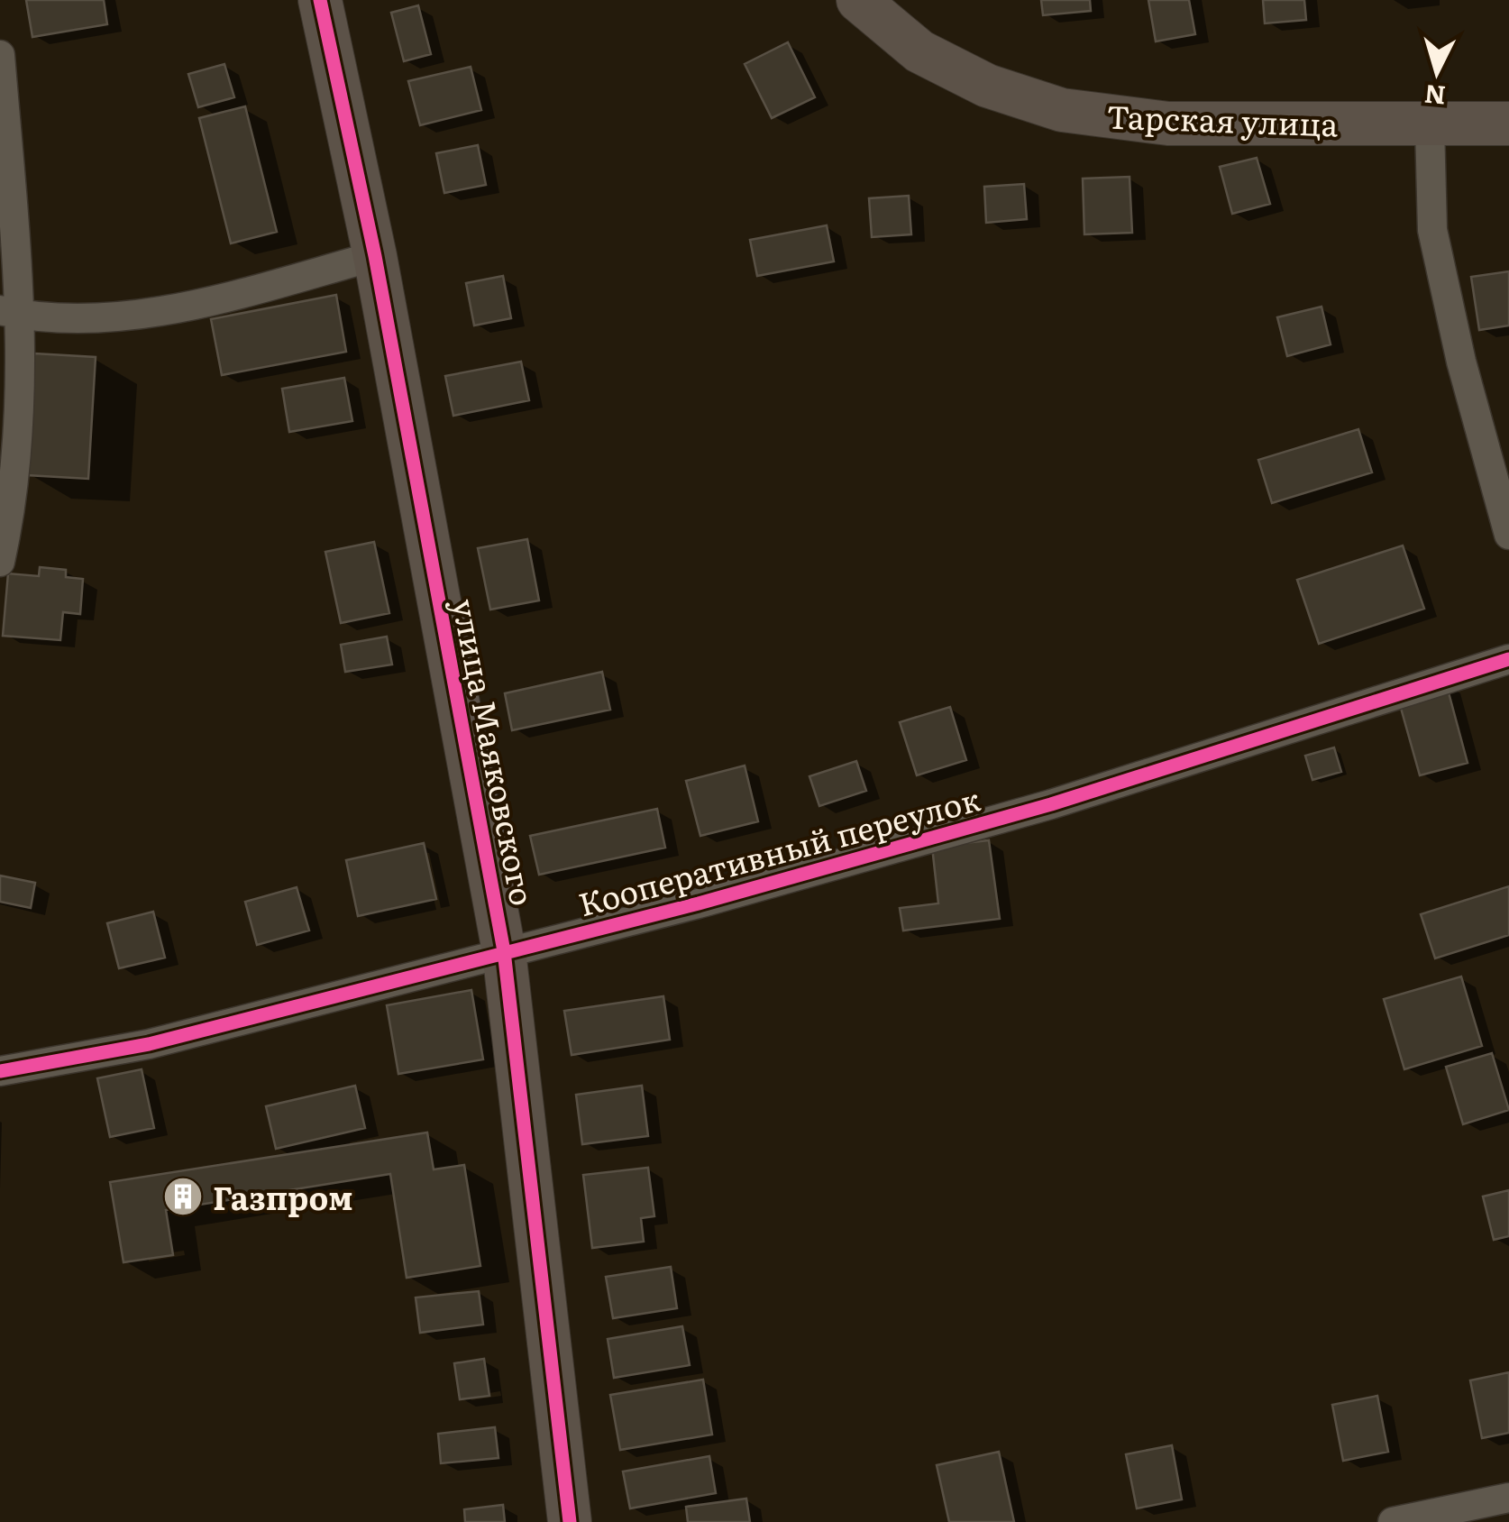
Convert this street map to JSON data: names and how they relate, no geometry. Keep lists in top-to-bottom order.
{
  "streets": {
    "street": ["Тарская улица", "улица Маяковского", "Кооперативный переулок"]
  },
  "crossings": [
    ["улица Маяковского", "Кооперативный переулок"]
  ],
  "places": {
    "building": ["Газпром"]
  },
  "north": "bottom"
}
